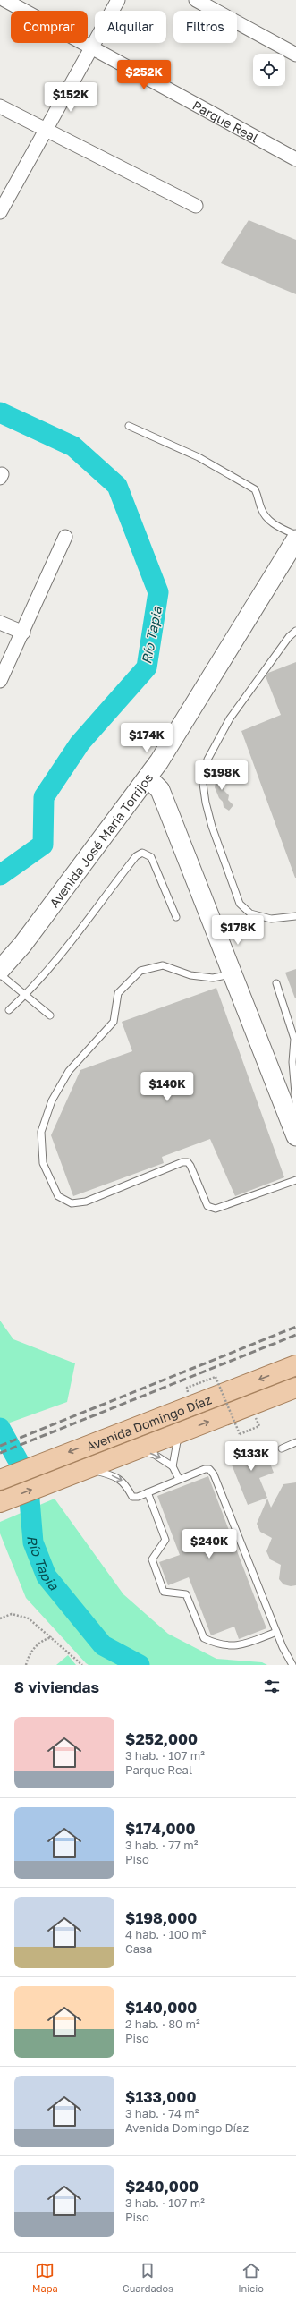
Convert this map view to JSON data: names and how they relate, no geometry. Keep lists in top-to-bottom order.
{
  "streets": {
    "main road": ["Avenida José María Torrijos", "Avenida Domingo Díaz"],
    "street": ["Parque Real"]
  },
  "water": ["Río Tapia"],
  "page": {
    "chip": ["Comprar", "Alquilar", "Filtros"],
    "price": [
      "$252K",
      "$152K",
      "$174K",
      "$198K",
      "$178K",
      "$140K",
      "$133K",
      "$240K"
    ],
    "heading": "8 viviendas",
    "list": [
      {
        "name": "$252,000",
        "note": "3 hab. · 107 m² · Parque Real"
      },
      {
        "name": "$174,000",
        "note": "3 hab. · 77 m² · Piso"
      },
      {
        "name": "$198,000",
        "note": "4 hab. · 100 m² · Casa"
      },
      {
        "name": "$140,000",
        "note": "2 hab. · 80 m² · Piso"
      },
      {
        "name": "$133,000",
        "note": "3 hab. · 74 m² · Avenida Domingo Díaz"
      },
      {
        "name": "$240,000",
        "note": "3 hab. · 107 m² · Piso"
      }
    ],
    "tabs": ["Mapa", "Guardados", "Inicio"]
  }
}
